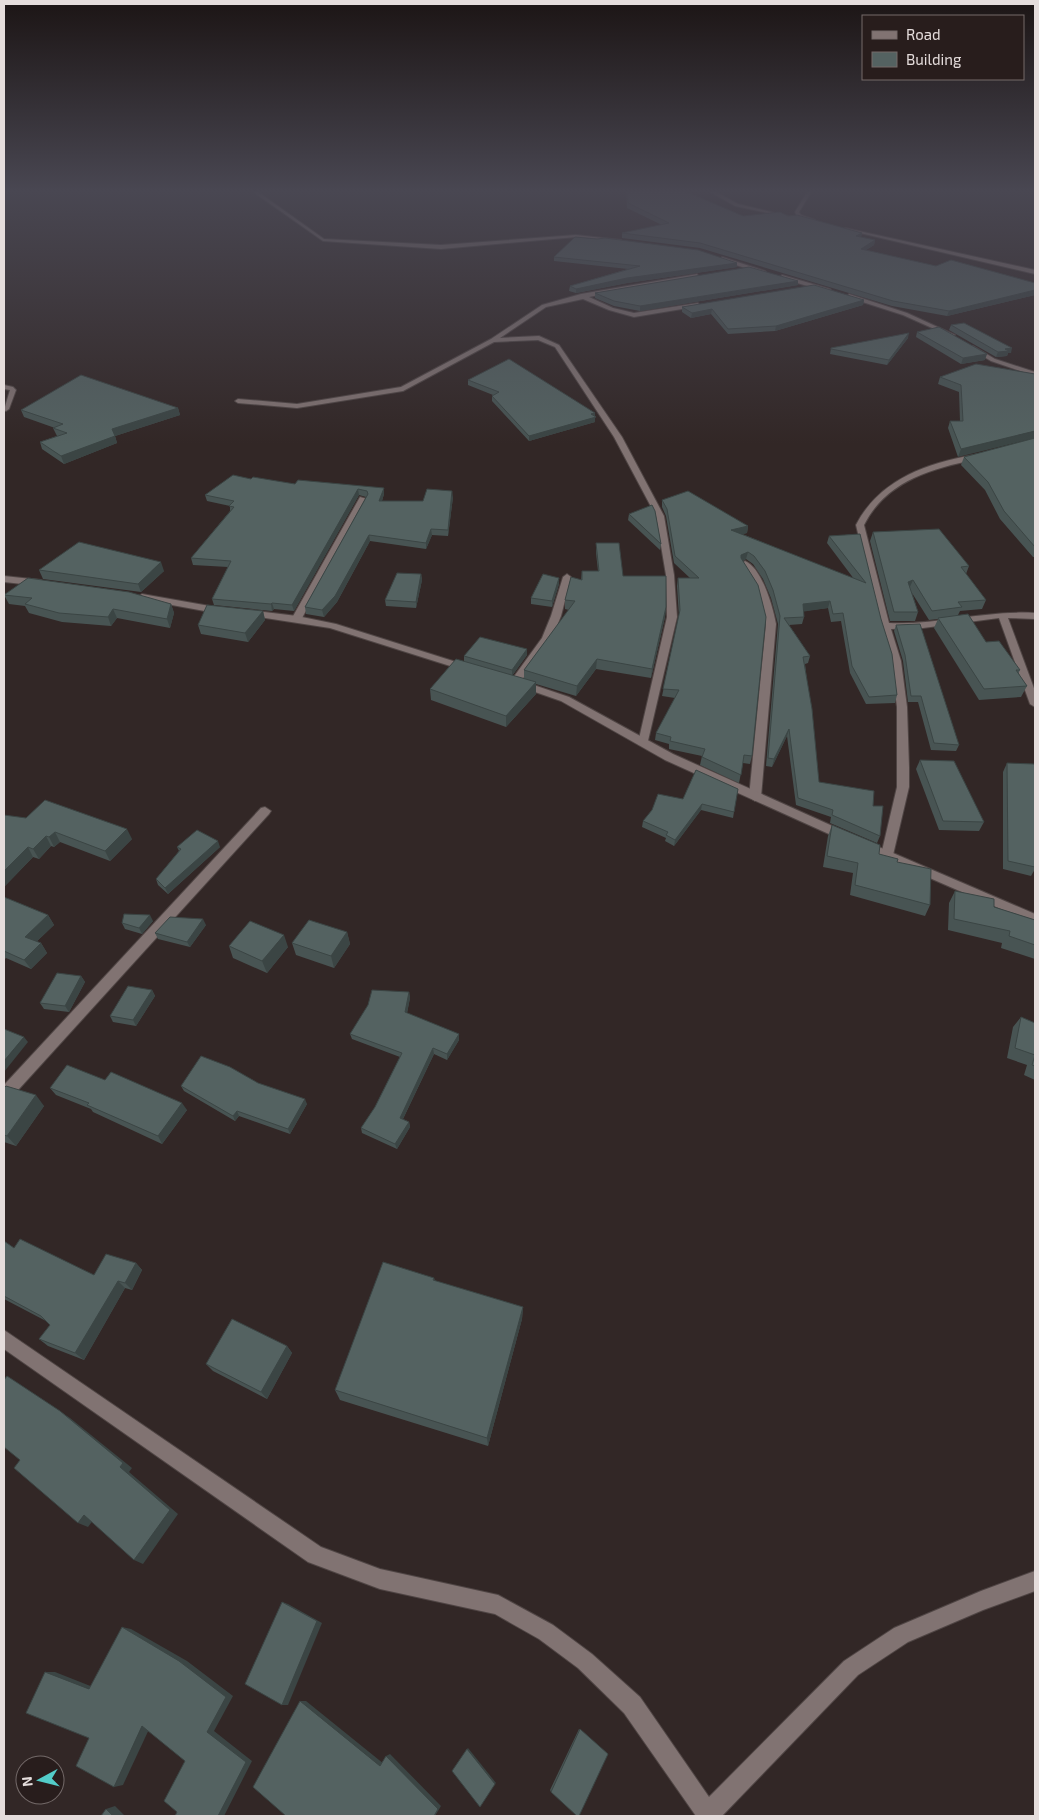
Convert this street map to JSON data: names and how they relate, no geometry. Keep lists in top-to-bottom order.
{
  "legend": ["Road", "Building"],
  "north": "left"
}
